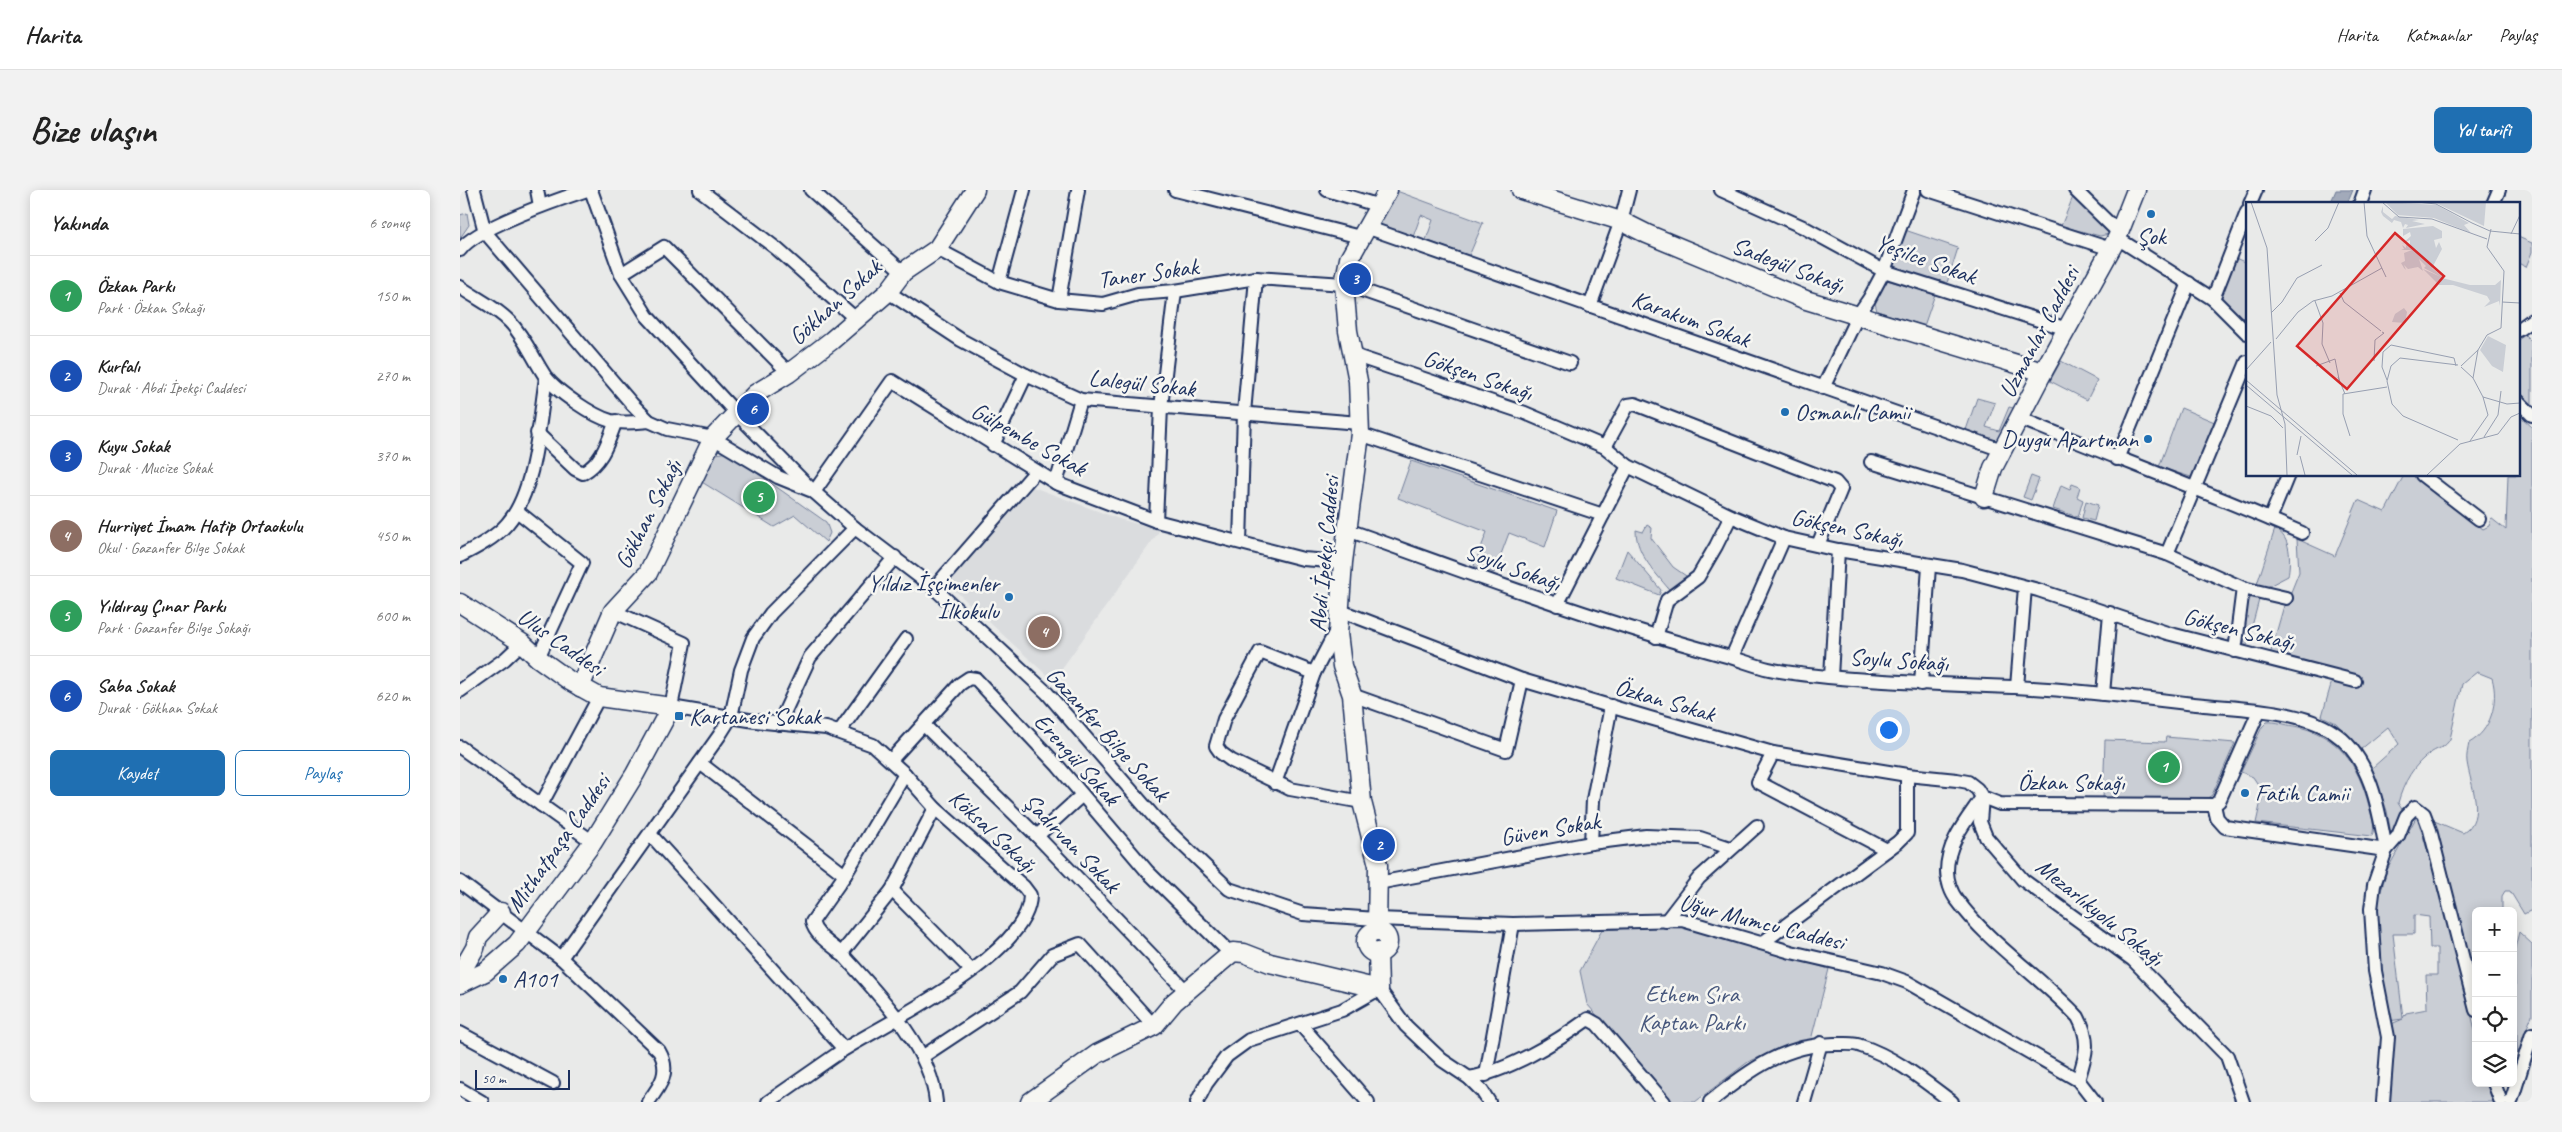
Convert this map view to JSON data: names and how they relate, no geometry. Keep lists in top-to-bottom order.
{
  "streets": {
    "street": [
      "Yeşilce Sokak",
      "Sadegül Sokağı",
      "Taner Sokak",
      "Gökhan Sokak",
      "Karakum Sokak",
      "Uzmanlar Caddesi",
      "Gökşen Sokağı",
      "Lalegül Sokak",
      "Gülpembe Sokak",
      "Gökhan Sokağı",
      "Abdi İpekçi Caddesi",
      "Soylu Sokağı",
      "Ulus Caddesi",
      "Özkan Sokak",
      "Gazanfer Bilge Sokak",
      "Erengül Sokak",
      "Özkan Sokağı",
      "Güven Sokak",
      "Köksal Sokağı",
      "Mithatpaşa Caddesi",
      "Şadırvan Sokak",
      "Mezarlıkyolu Sokağı",
      "Uğur Mumcu Caddesi"
    ]
  },
  "crossings": [
    ["Yeşilce Sokak", "Uzmanlar Caddesi"],
    ["Sadegül Sokağı", "Uzmanlar Caddesi"],
    ["Taner Sokak", "Gökhan Sokak"],
    ["Taner Sokak", "Abdi İpekçi Caddesi"],
    ["Gökhan Sokak", "Lalegül Sokak"],
    ["Gökhan Sokak", "Gökhan Sokağı"],
    ["Karakum Sokak", "Uzmanlar Caddesi"],
    ["Karakum Sokak", "Abdi İpekçi Caddesi"],
    ["Gökşen Sokağı", "Abdi İpekçi Caddesi"],
    ["Lalegül Sokak", "Abdi İpekçi Caddesi"],
    ["Gülpembe Sokak", "Abdi İpekçi Caddesi"],
    ["Gülpembe Sokak", "Gazanfer Bilge Sokak"],
    ["Gökhan Sokağı", "Ulus Caddesi"],
    ["Abdi İpekçi Caddesi", "Soylu Sokağı"],
    ["Abdi İpekçi Caddesi", "Özkan Sokak"],
    ["Abdi İpekçi Caddesi", "Gazanfer Bilge Sokak"],
    ["Abdi İpekçi Caddesi", "Güven Sokak"],
    ["Abdi İpekçi Caddesi", "Uğur Mumcu Caddesi"],
    ["Ulus Caddesi", "Köksal Sokağı"],
    ["Ulus Caddesi", "Mithatpaşa Caddesi"],
    ["Özkan Sokak", "Özkan Sokağı"],
    ["Özkan Sokak", "Mezarlıkyolu Sokağı"],
    ["Gazanfer Bilge Sokak", "Uğur Mumcu Caddesi"],
    ["Erengül Sokak", "Köksal Sokağı"],
    ["Erengül Sokak", "Şadırvan Sokak"],
    ["Özkan Sokağı", "Mezarlıkyolu Sokağı"],
    ["Köksal Sokağı", "Mithatpaşa Caddesi"]
  ],
  "parks": ["Ethem Sıra Kaptan Parkı"],
  "places": {
    "other": [
      "Şok",
      "Osmanlı Camii",
      "Duygu Apartman",
      "Yıldız İşçimenler İlkokulu",
      "Fatih Camii",
      "A101"
    ],
    "transit": ["Kartanesi̇ Sokak"]
  },
  "scale_bar": "50 m",
  "page": {
    "header": "Harita",
    "nav": ["Harita", "Katmanlar", "Paylaş"],
    "buttons": [
      "Yol tarifi",
      ["Kaydet", "Paylaş"]
    ],
    "title": "Bize ulaşın",
    "heading": ["Yakında", "6 sonuç"],
    "list": [
      {
        "mark": "1",
        "name": "Özkan Parkı",
        "note": "Park · Özkan Sokağı",
        "value": "150 m"
      },
      {
        "mark": "2",
        "name": "Kurfalı",
        "note": "Durak · Abdi İpekçi Caddesi",
        "value": "270 m"
      },
      {
        "mark": "3",
        "name": "Kuyu Sokak",
        "note": "Durak · Mucize Sokak",
        "value": "370 m"
      },
      {
        "mark": "4",
        "name": "Hurriyet İmam Hatip Ortaokulu",
        "note": "Okul · Gazanfer Bilge Sokak",
        "value": "450 m"
      },
      {
        "mark": "5",
        "name": "Yıldıray Çınar Parkı",
        "note": "Park · Gazanfer Bilge Sokağı",
        "value": "600 m"
      },
      {
        "mark": "6",
        "name": "Saba Sokak",
        "note": "Durak · Gökhan Sokak",
        "value": "620 m"
      }
    ],
    "pins": [
      "3",
      "6",
      "5",
      "4",
      "1",
      "2"
    ],
    "map_buttons": ["+", "−"],
    "scale": "50 m"
  }
}
